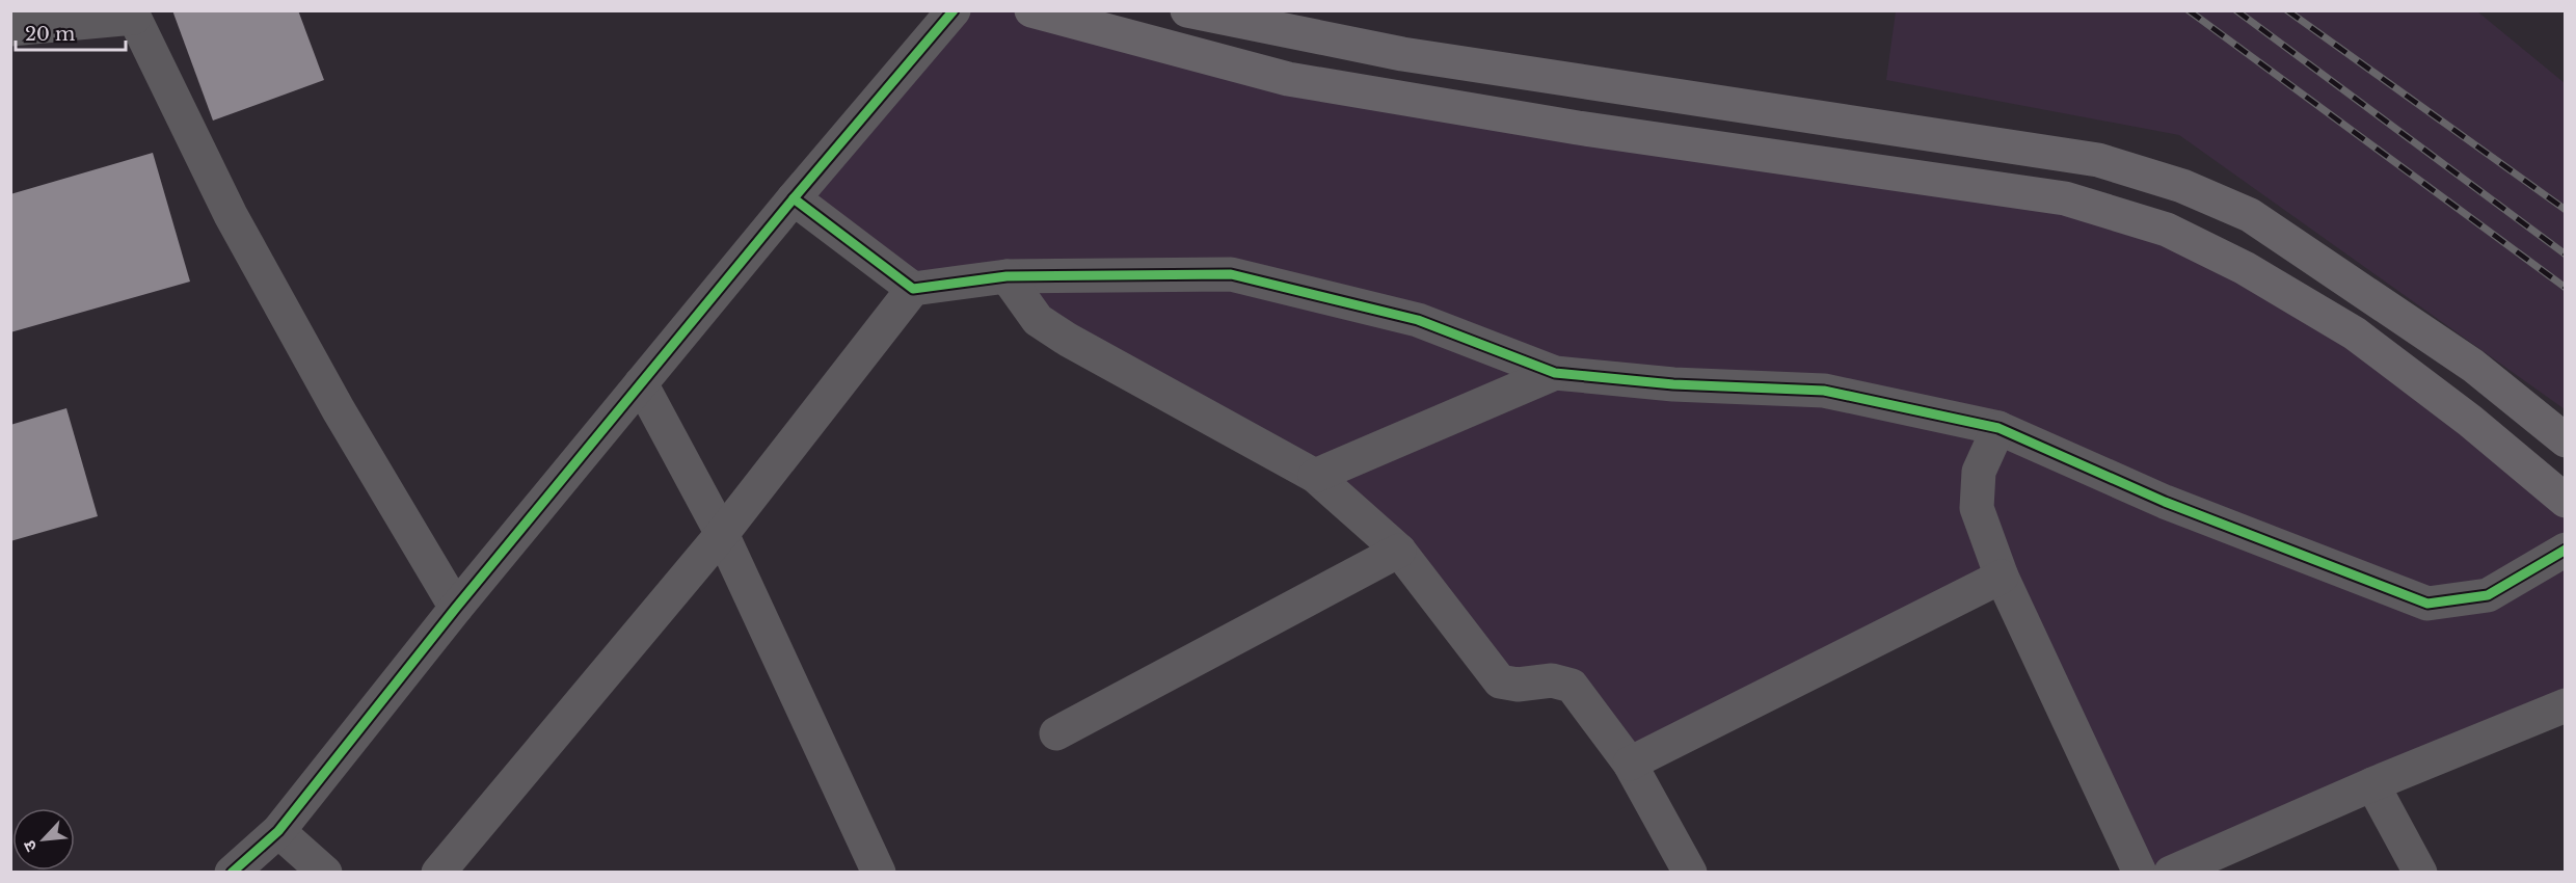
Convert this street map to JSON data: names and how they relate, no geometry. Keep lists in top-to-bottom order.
{
  "scale_bar": "20 m",
  "north": "bottom left"
}
